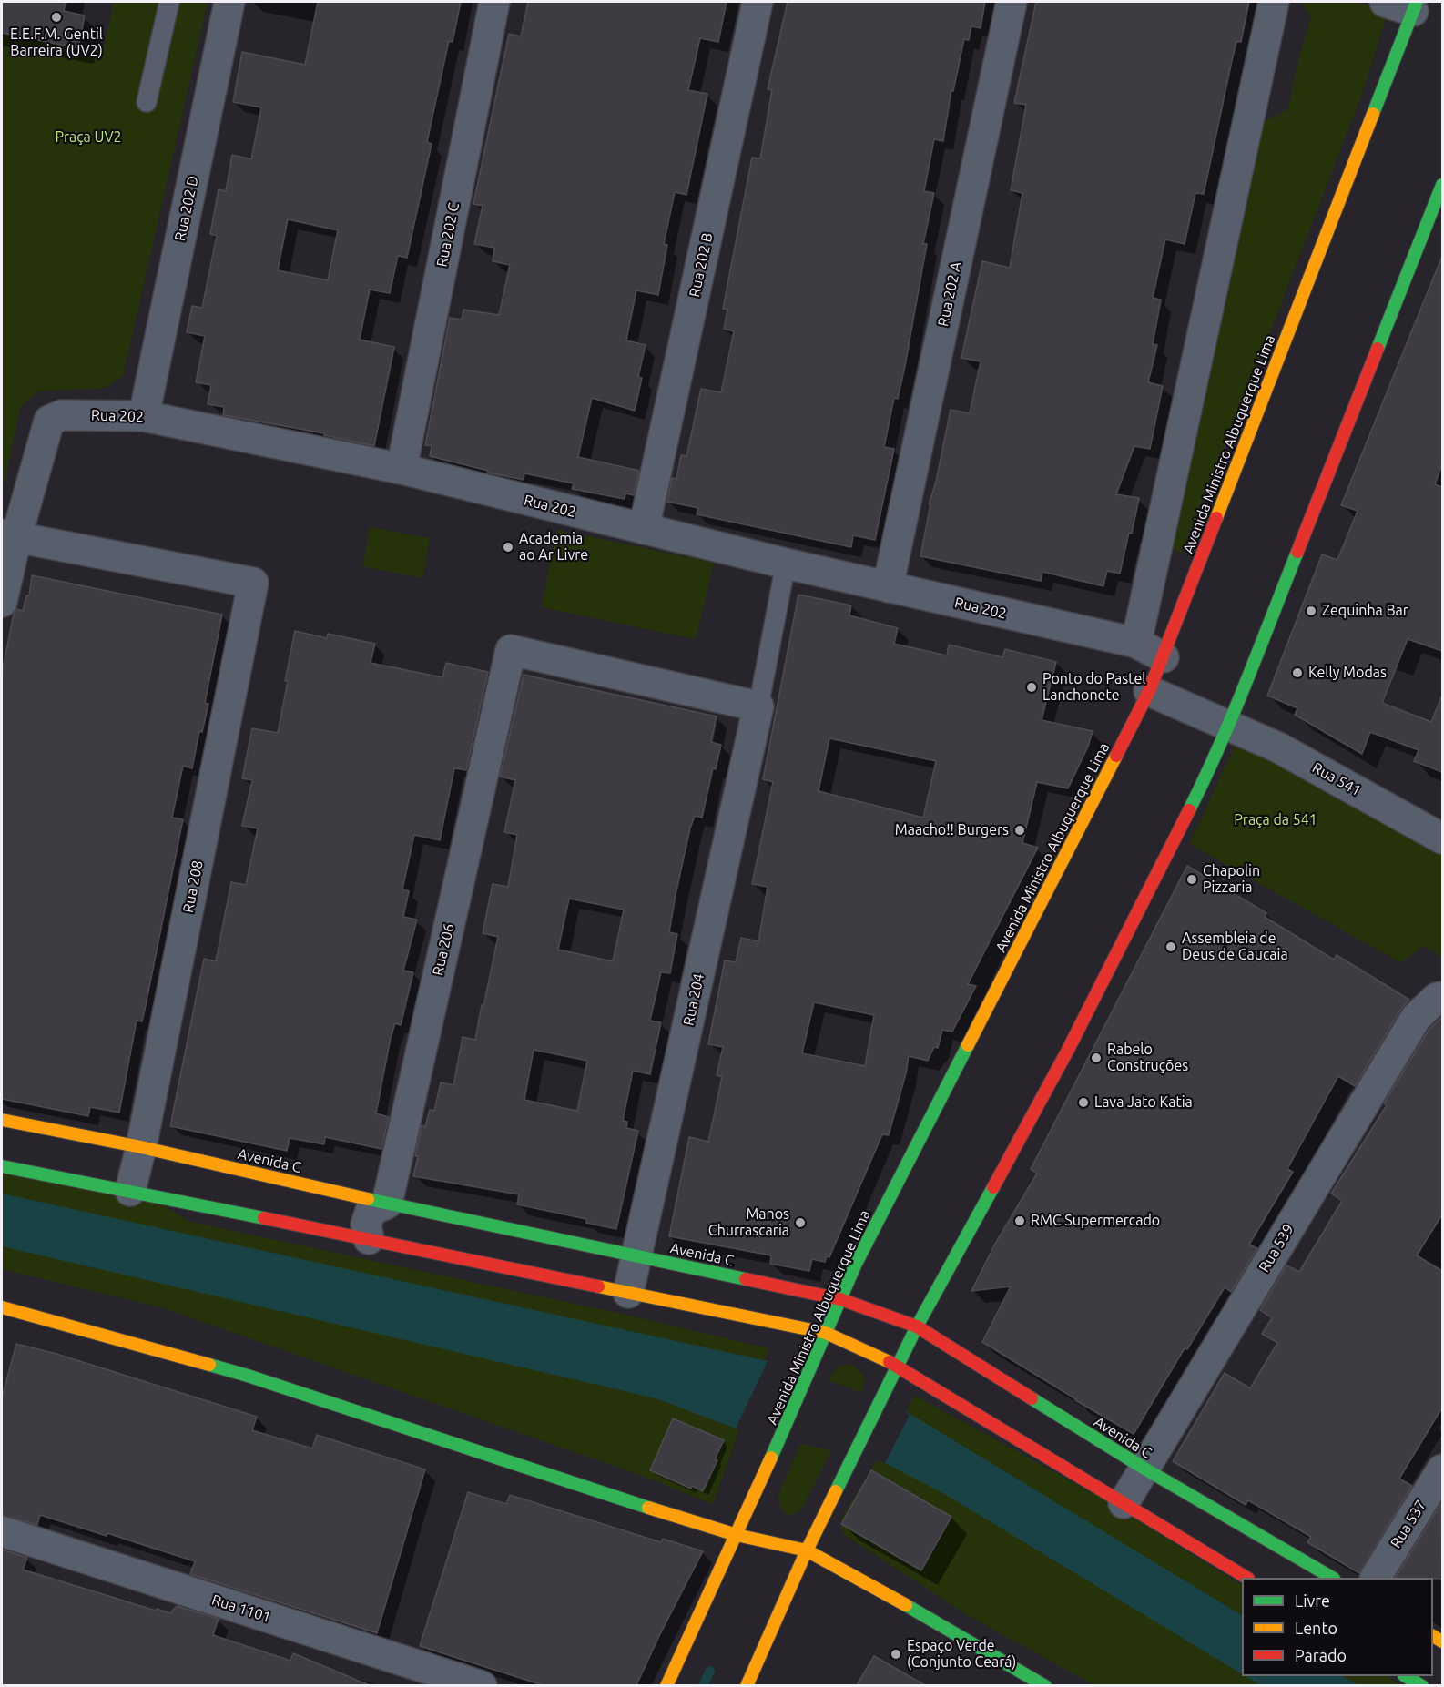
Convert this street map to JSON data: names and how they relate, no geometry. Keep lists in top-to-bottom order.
{
  "streets": {
    "street": [
      "Rua 202 D",
      "Rua 202 C",
      "Rua 202 B",
      "Rua 202 A",
      "Rua 202",
      "Avenida Ministro Albuquerque Lima",
      "Rua 541",
      "Rua 208",
      "Rua 206",
      "Rua 204",
      "Avenida C",
      "Rua 539",
      "Rua 537",
      "Rua 1101"
    ]
  },
  "crossings": [
    ["Rua 202 D", "Rua 202"],
    ["Rua 202 C", "Rua 202"],
    ["Rua 202 B", "Rua 202"],
    ["Rua 202 A", "Rua 202"],
    ["Rua 202", "Avenida Ministro Albuquerque Lima"],
    ["Rua 202", "Rua 208"],
    ["Avenida Ministro Albuquerque Lima", "Rua 541"],
    ["Avenida Ministro Albuquerque Lima", "Avenida C"],
    ["Rua 208", "Avenida C"],
    ["Rua 206", "Rua 204"],
    ["Rua 206", "Avenida C"],
    ["Rua 204", "Avenida C"],
    ["Avenida C", "Rua 539"]
  ],
  "parks": ["Praça UV2", "Praça da 541"],
  "places": [
    "E.E.F.M. Gentil Barreira (UV2)",
    "Academia ao Ar Livre",
    "Zequinha Bar",
    "Kelly Modas",
    "Ponto do Pastel Lanchonete",
    "Maacho!! Burgers",
    "Chapolin Pizzaria",
    "Assembleia de Deus de Caucaia",
    "Rabelo Construções",
    "Lava Jato Katia",
    "RMC Supermercado",
    "Manos Churrascaria",
    "Espaço Verde (Conjunto Ceará)"
  ],
  "legend": ["Livre", "Lento", "Parado"]
}
